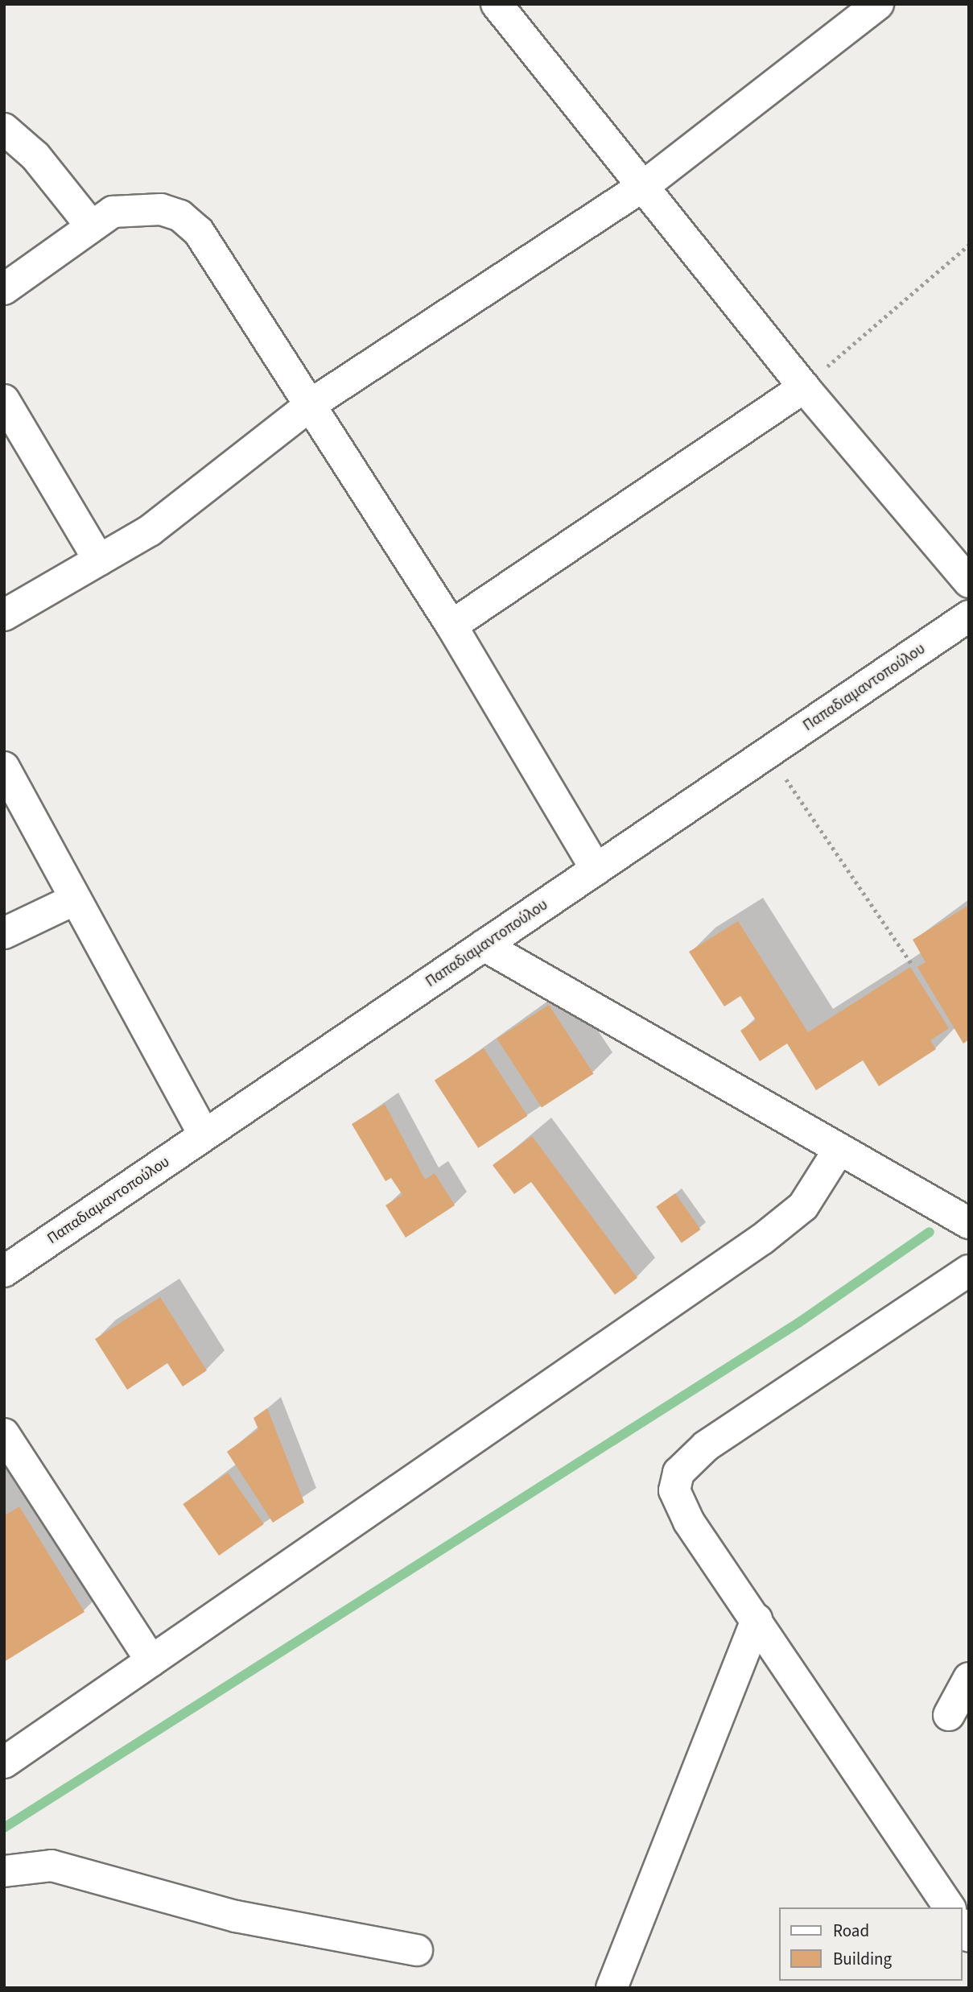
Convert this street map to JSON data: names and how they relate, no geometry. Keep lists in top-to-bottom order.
{
  "streets": {
    "street": ["Παπαδιαμαντοπούλου"]
  },
  "legend": ["Road", "Building"]
}
